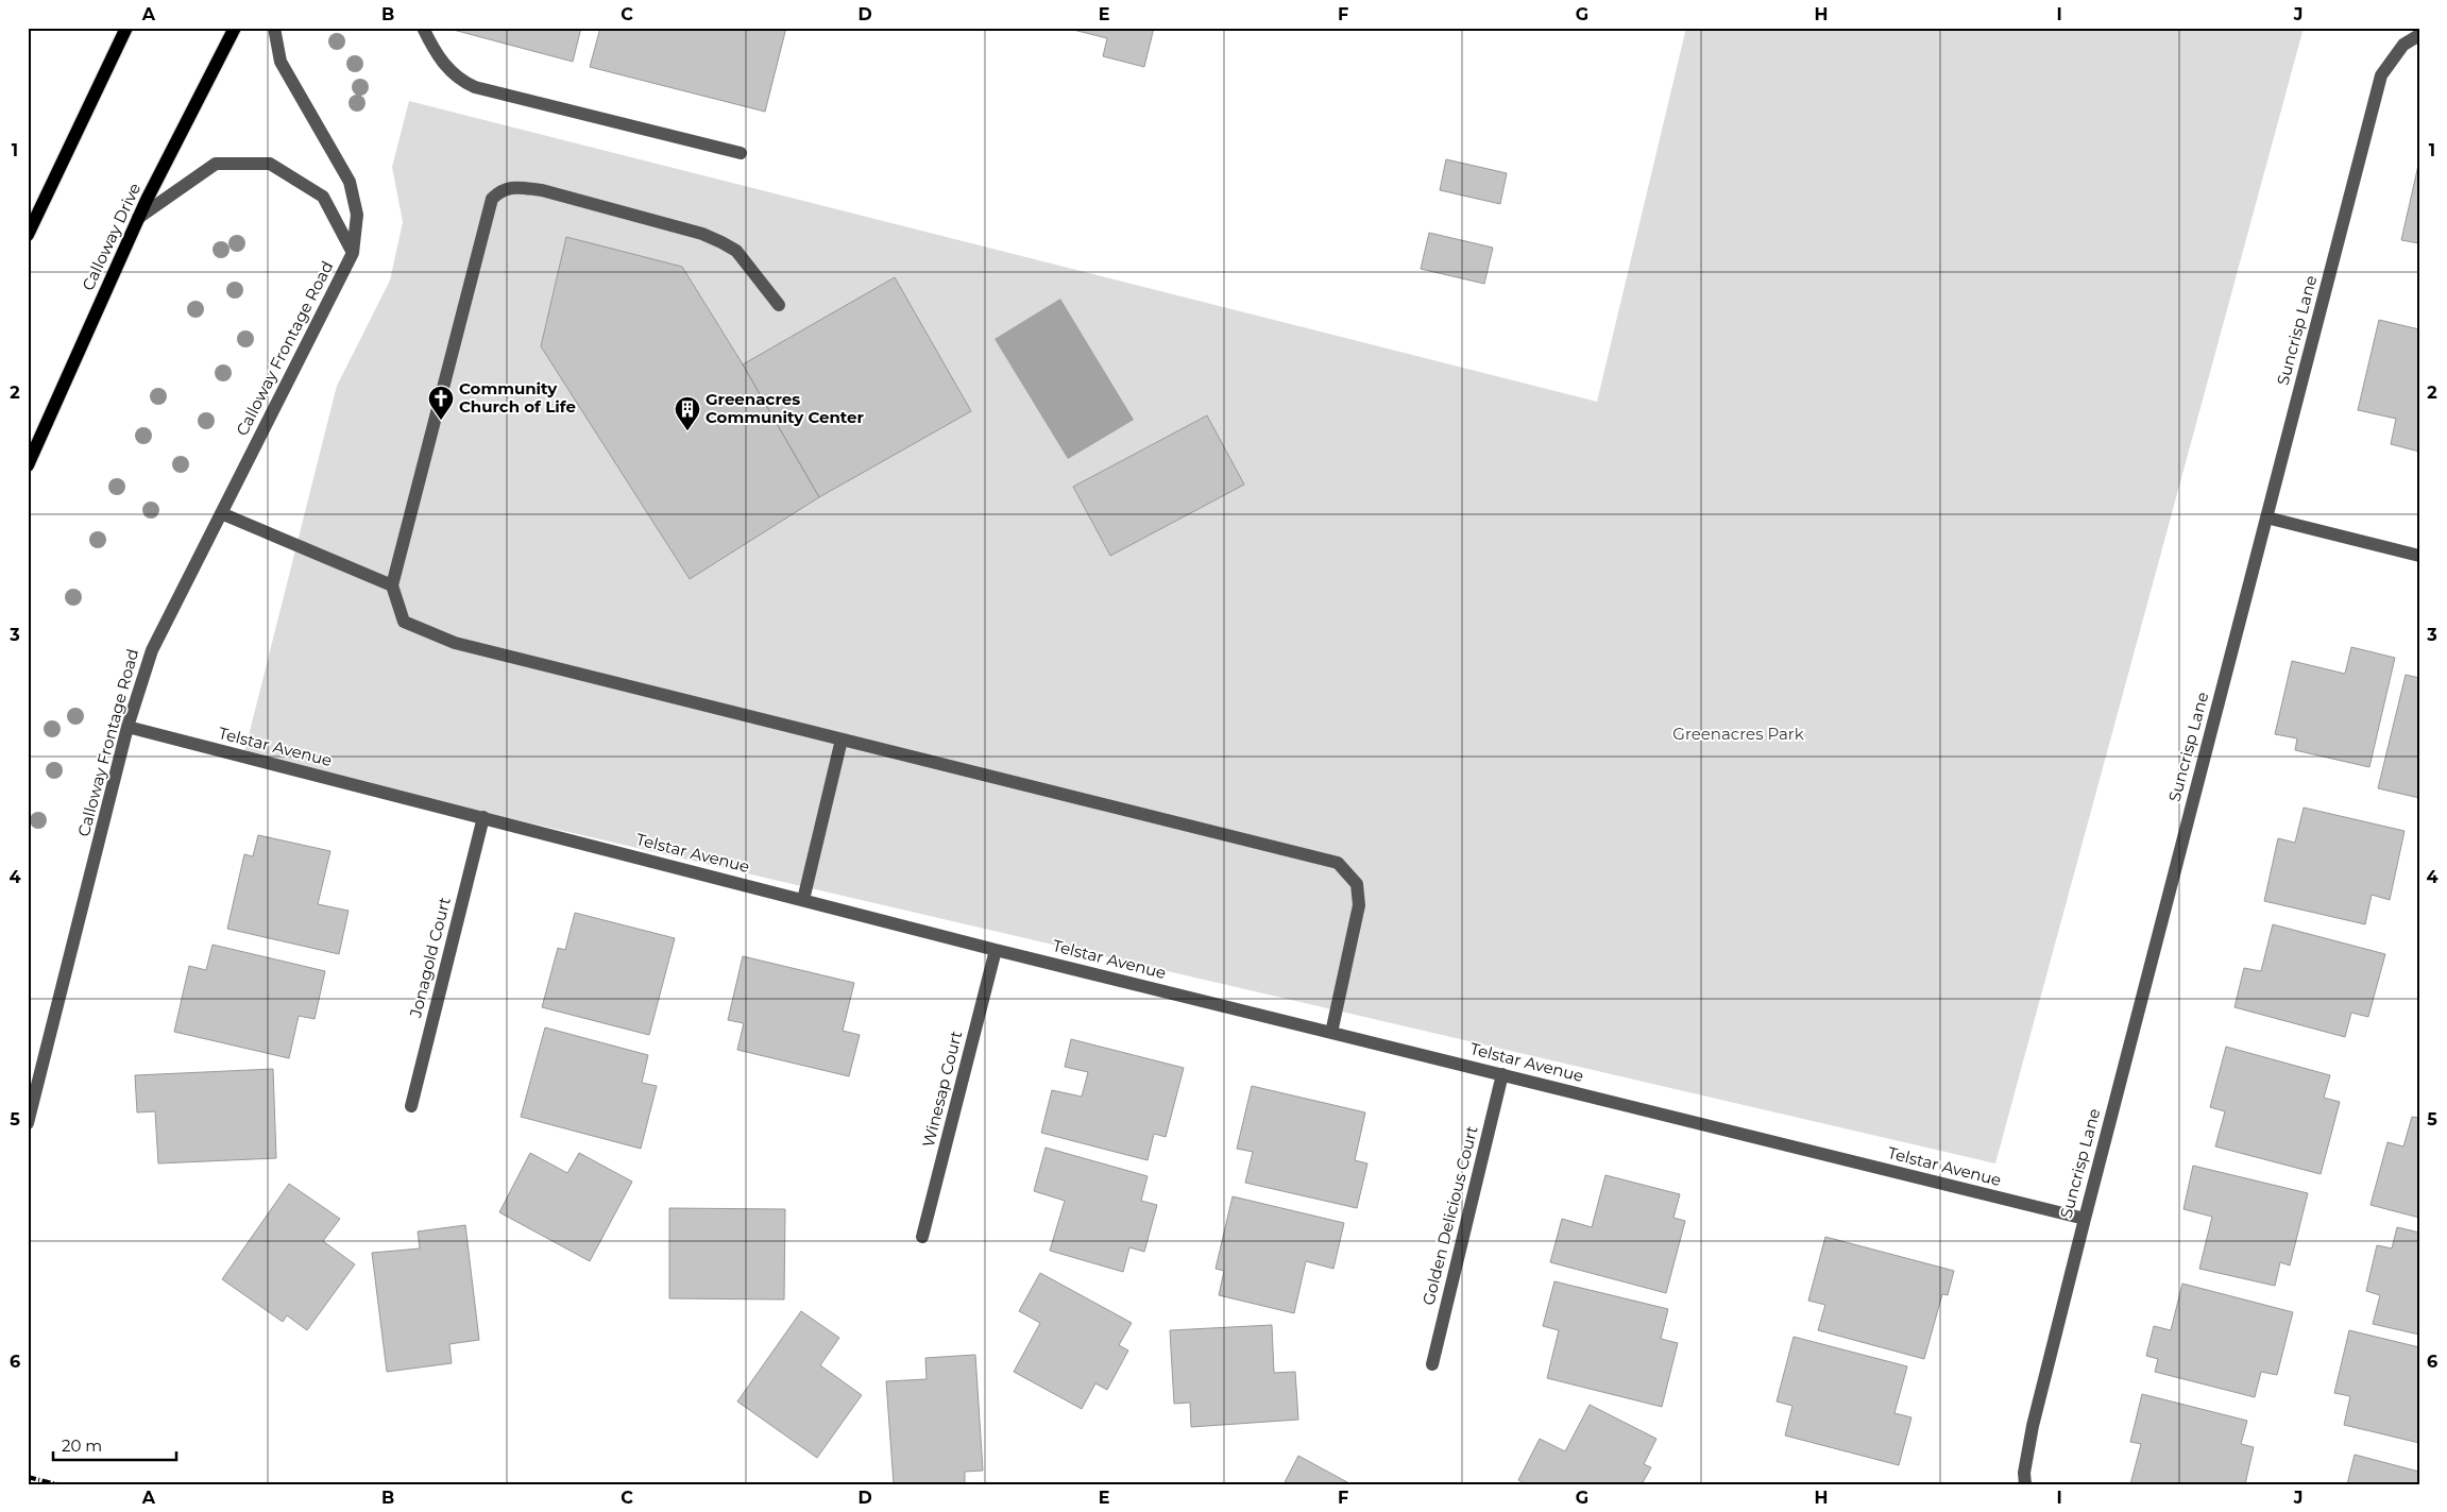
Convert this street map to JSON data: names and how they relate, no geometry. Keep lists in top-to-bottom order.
{
  "streets": {
    "main road": ["Calloway Drive"],
    "street": [
      "Suncrisp Lane",
      "Calloway Frontage Road",
      "Telstar Avenue",
      "Jonagold Court",
      "Winesap Court",
      "Golden Delicious Court"
    ]
  },
  "crossings": [
    ["Calloway Drive", "Calloway Frontage Road"],
    ["Suncrisp Lane", "Telstar Avenue"],
    ["Calloway Frontage Road", "Telstar Avenue"],
    ["Telstar Avenue", "Jonagold Court"],
    ["Telstar Avenue", "Winesap Court"],
    ["Telstar Avenue", "Golden Delicious Court"]
  ],
  "parks": ["Greenacres Park"],
  "places": {
    "church": ["Community Church of Life"],
    "building": ["Greenacres Community Center"]
  },
  "scale_bar": "20 m",
  "grid": {
    "columns": [
      "A",
      "B",
      "C",
      "D",
      "E",
      "F",
      "G",
      "H",
      "I",
      "J"
    ],
    "rows": [
      "1",
      "2",
      "3",
      "4",
      "5",
      "6"
    ]
  }
}
